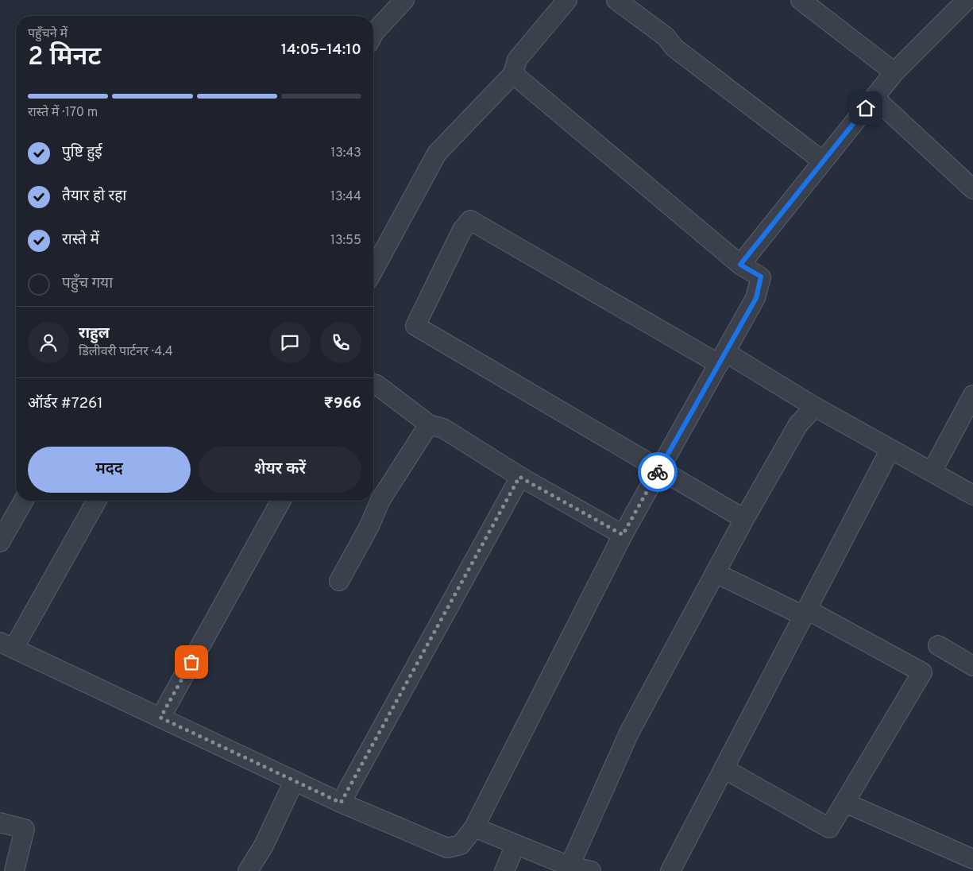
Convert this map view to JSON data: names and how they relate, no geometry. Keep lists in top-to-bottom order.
{
  "page": {
    "heading": ["2 मिनट", "पहुँचने में", "14:05–14:10"],
    "panel": [
      "राहुल",
      "डिलीवरी पार्टनर · 4.4",
      "ऑर्डर #7261",
      "₹966"
    ],
    "bar": "रास्ते में · 170 m",
    "list": [
      ["पुष्टि हुई", "13:43"],
      ["तैयार हो रहा", "13:44"],
      ["रास्ते में", "13:55"],
      "पहुँच गया"
    ],
    "buttons": ["मदद", "शेयर करें"]
  }
}
